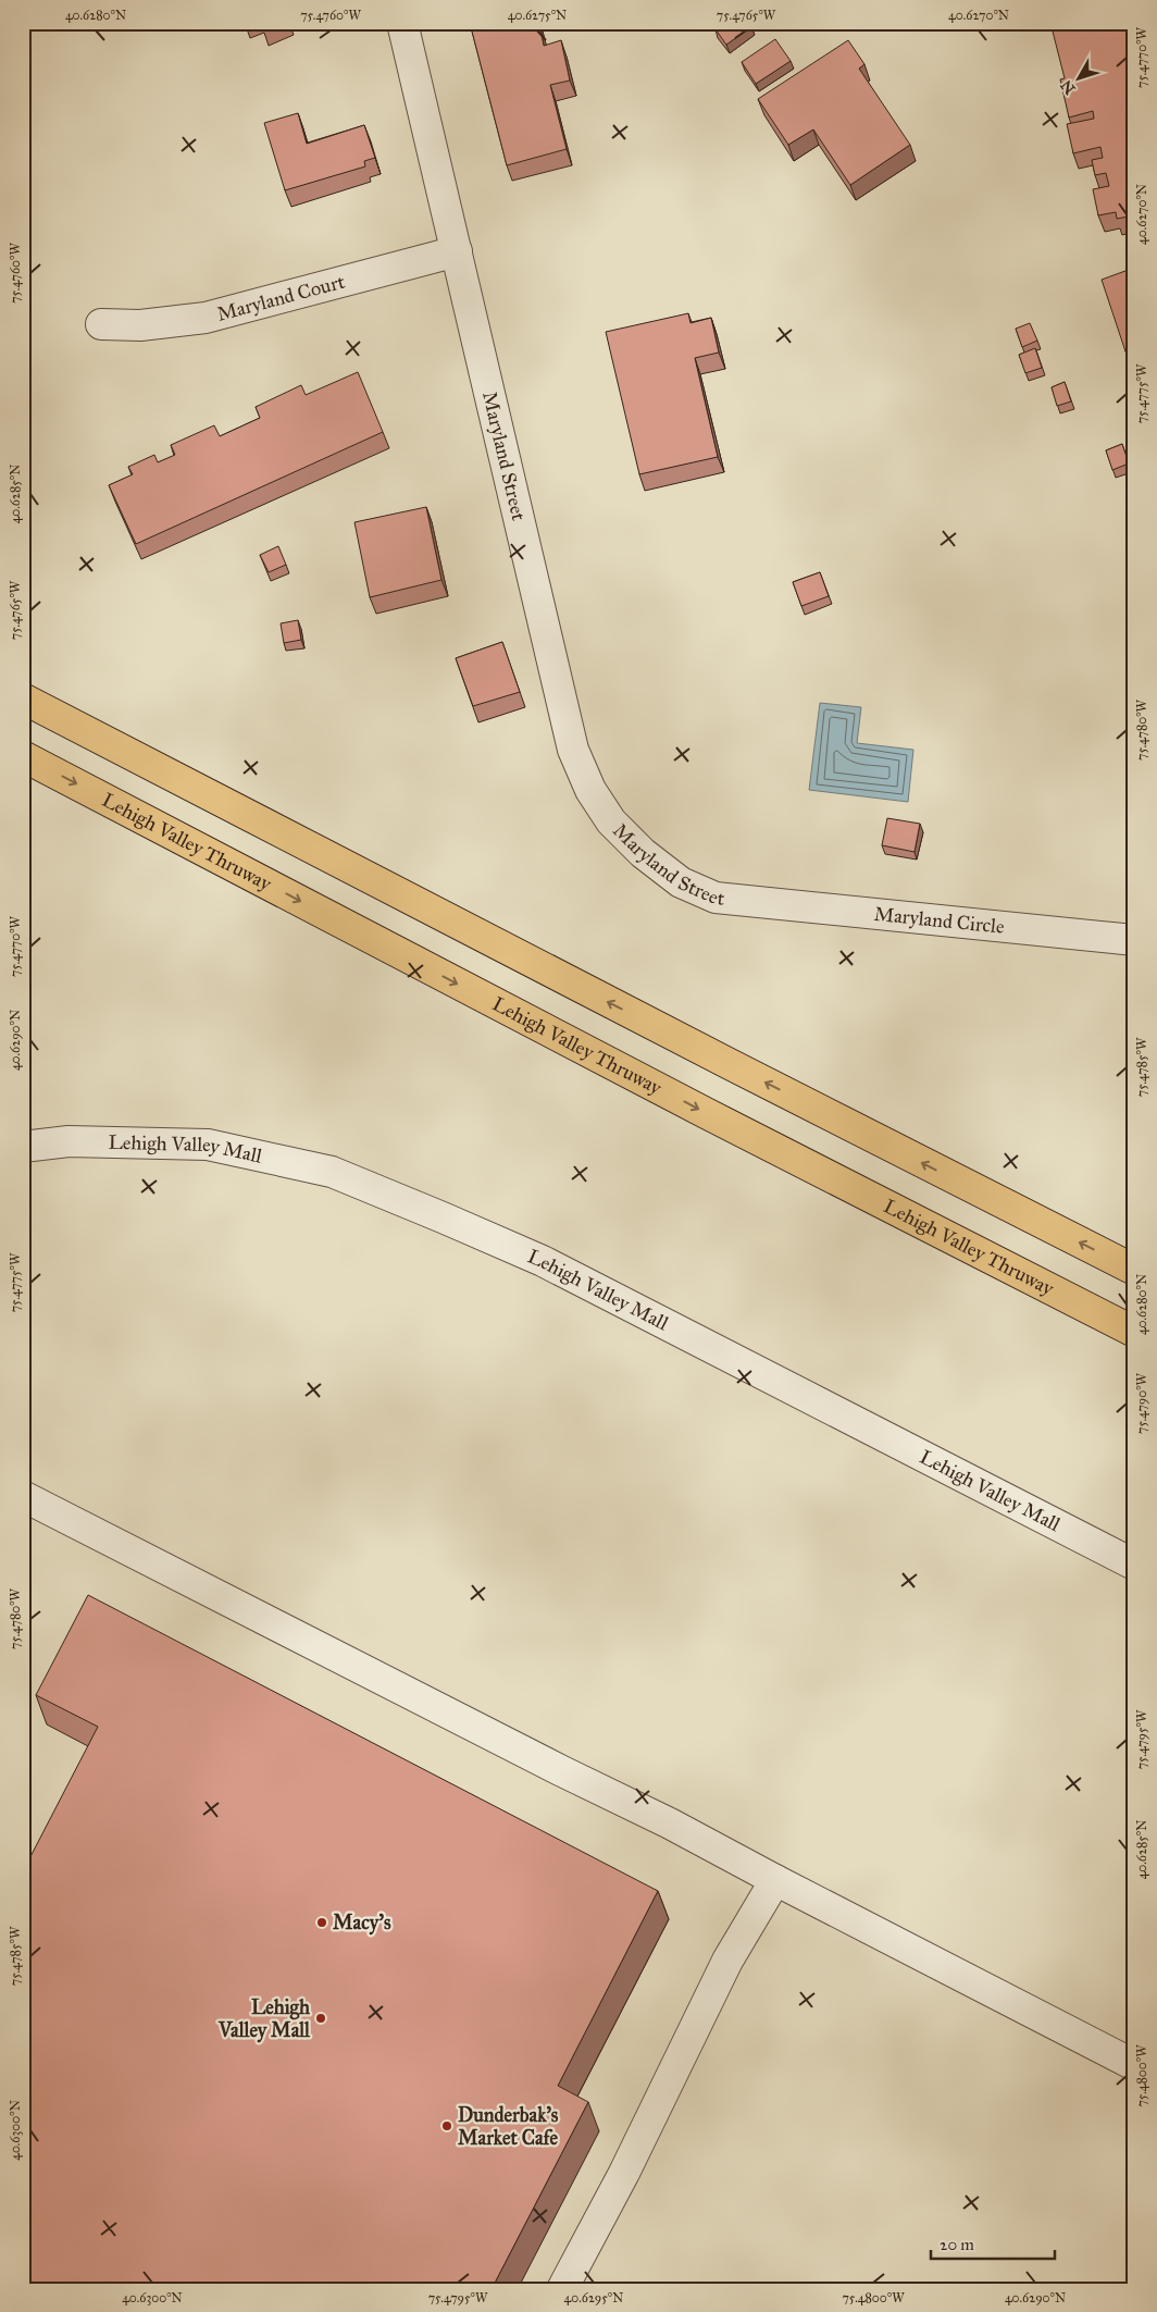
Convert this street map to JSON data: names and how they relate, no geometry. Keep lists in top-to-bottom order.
{
  "streets": {
    "highway": ["Lehigh Valley Thruway"],
    "street": [
      "Maryland Court",
      "Maryland Street",
      "Maryland Circle",
      "Lehigh Valley Mall"
    ]
  },
  "crossings": [
    ["Maryland Court", "Maryland Street"],
    ["Maryland Street", "Maryland Circle"]
  ],
  "places": ["Macy's", "Lehigh Valley Mall", "Dunderbak's Market Cafe"],
  "scale_bar": "20 m",
  "north": "bottom left",
  "coordinates": [
    "40.6280°N",
    "75.4760°W",
    "40.6275°N",
    "75.4765°W",
    "40.6270°N",
    "75.4770°W",
    "75.4775°W",
    "40.6285°N",
    "75.4780°W",
    "40.6290°N",
    "75.4785°W",
    "75.4790°W",
    "75.4795°W",
    "75.4800°W",
    "40.6300°N",
    "40.6295°N"
  ]
}
